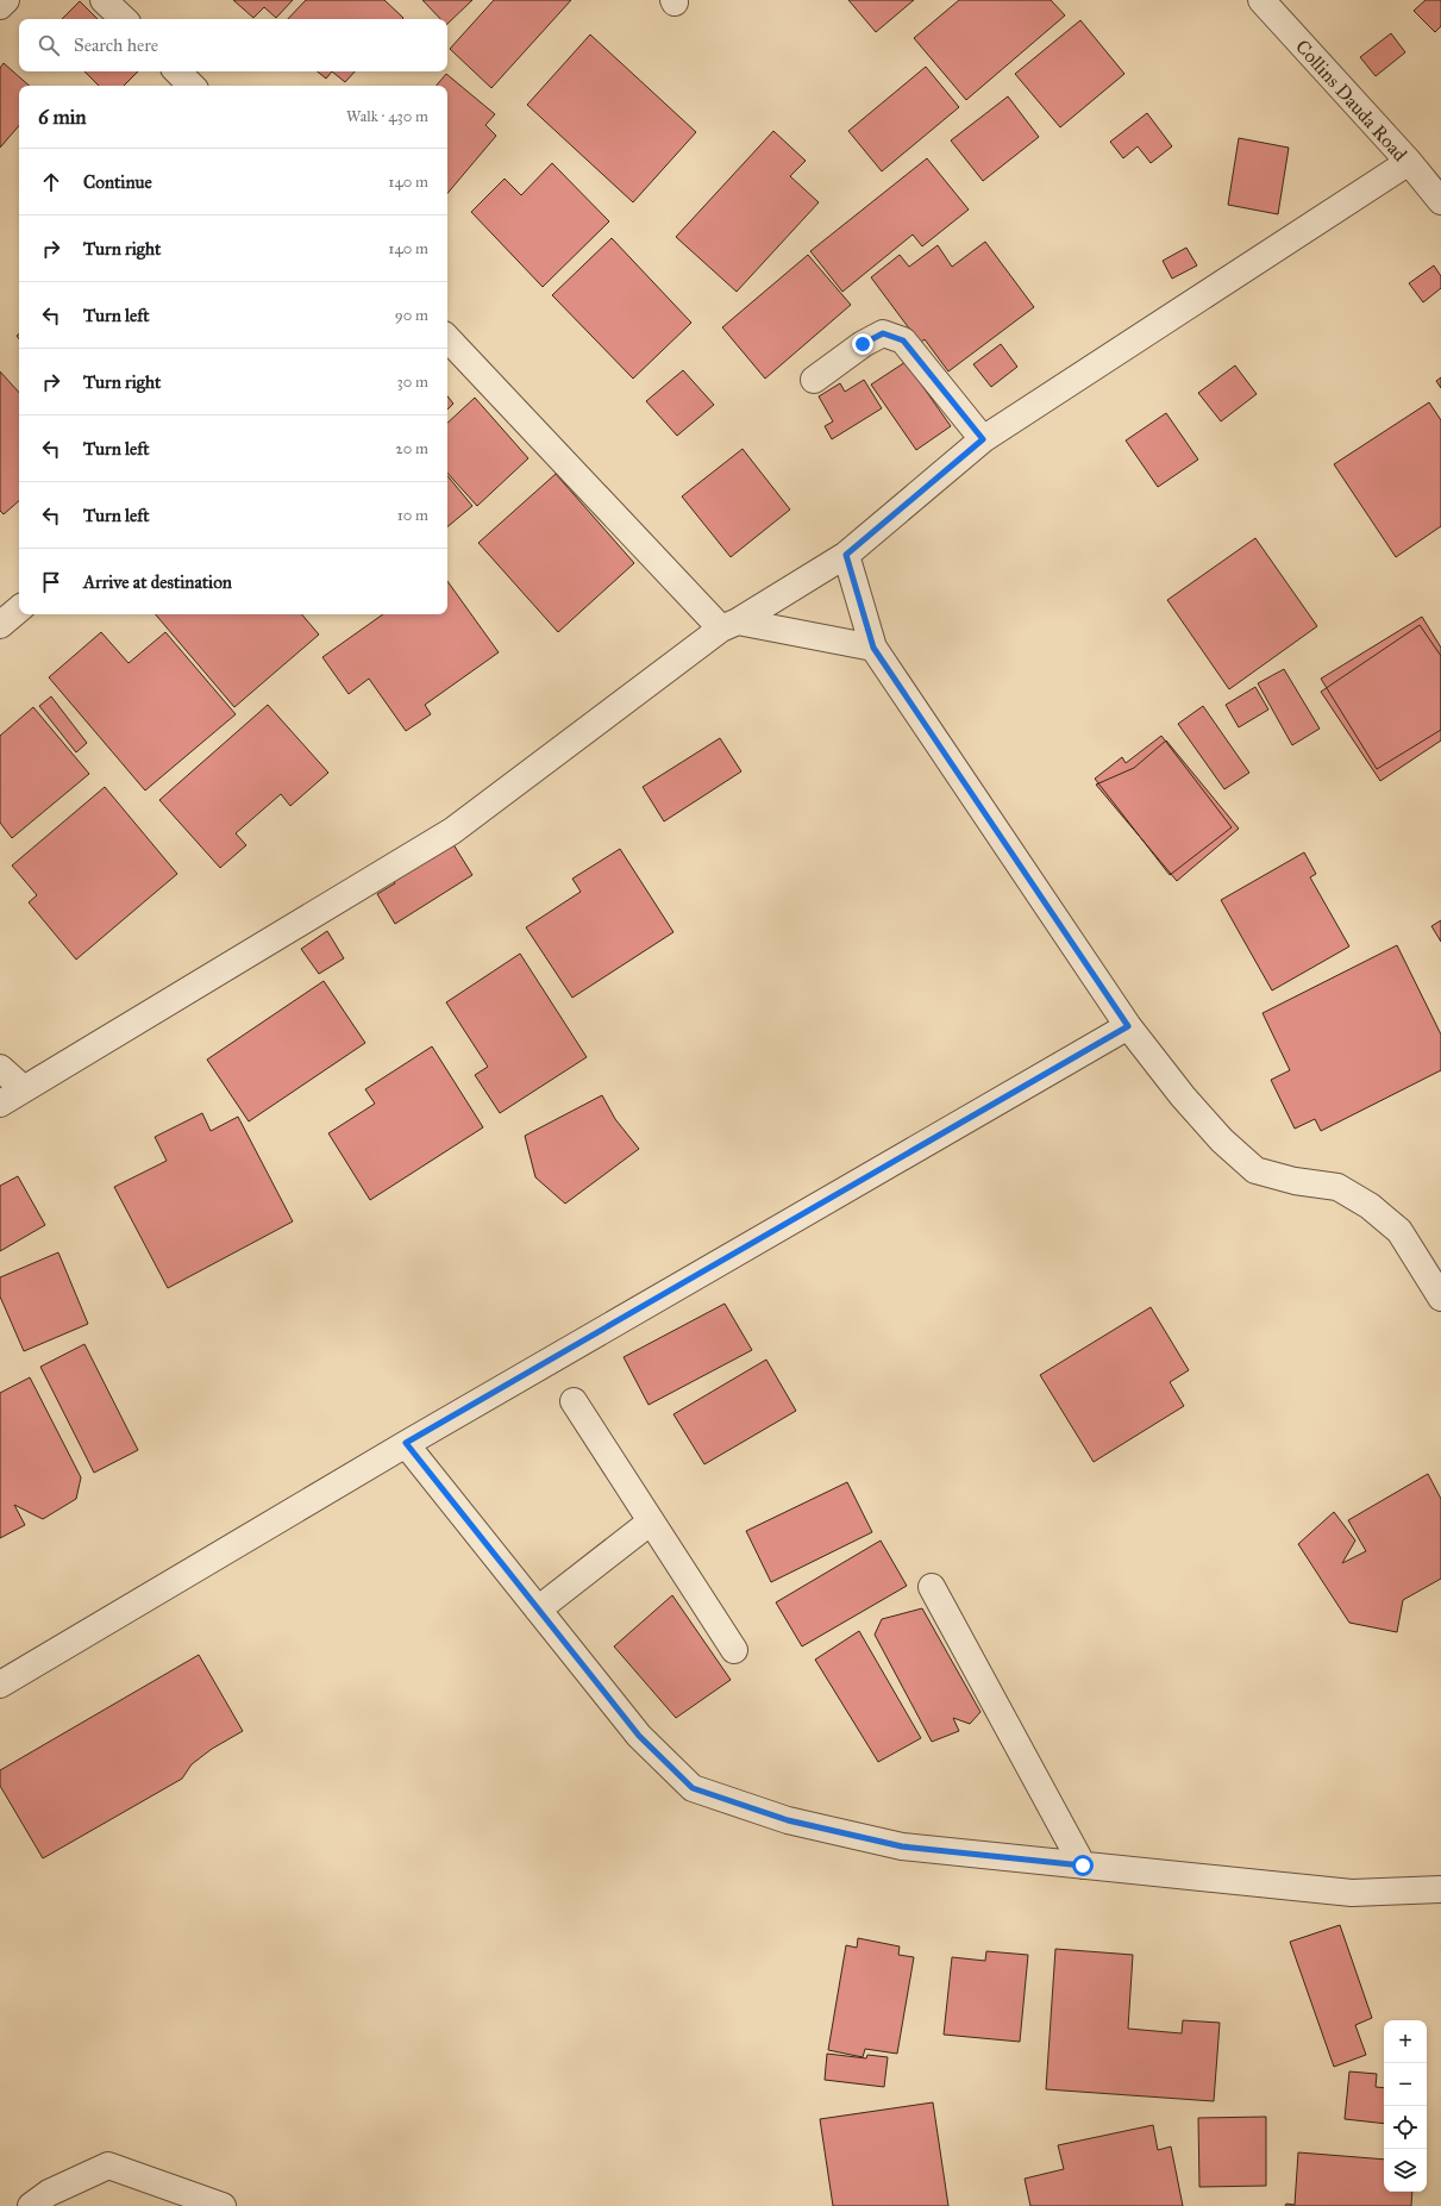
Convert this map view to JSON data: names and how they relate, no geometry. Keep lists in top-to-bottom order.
{
  "streets": {
    "street": ["Collins Dauda Road"]
  },
  "page": {
    "search": "Search here",
    "heading": ["6 min", "Walk · 430 m"],
    "list": [
      ["Continue", "140 m"],
      ["Turn right", "140 m"],
      ["Turn left", "90 m"],
      ["Turn right", "30 m"],
      ["Turn left", "20 m"],
      ["Turn left", "10 m"],
      "Arrive at destination"
    ],
    "map_buttons": ["+", "−"]
  }
}
